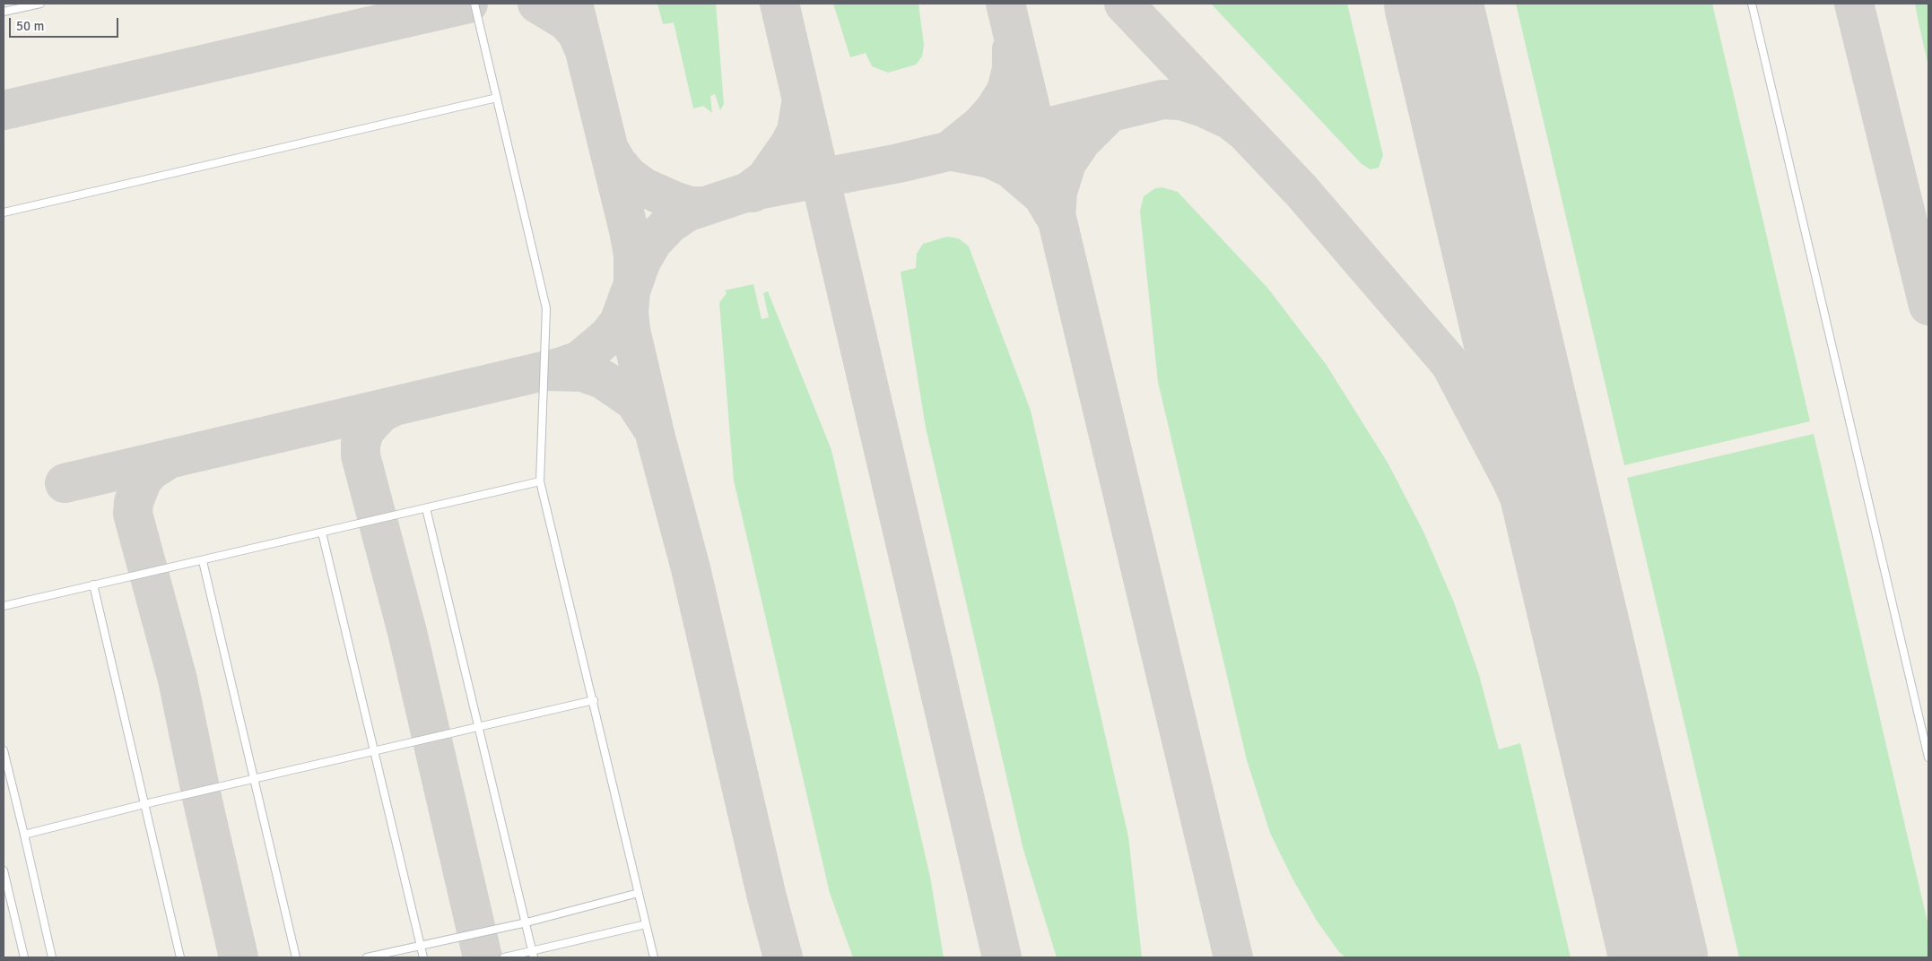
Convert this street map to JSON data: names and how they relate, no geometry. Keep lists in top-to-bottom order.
{
  "scale_bar": "50 m"
}
